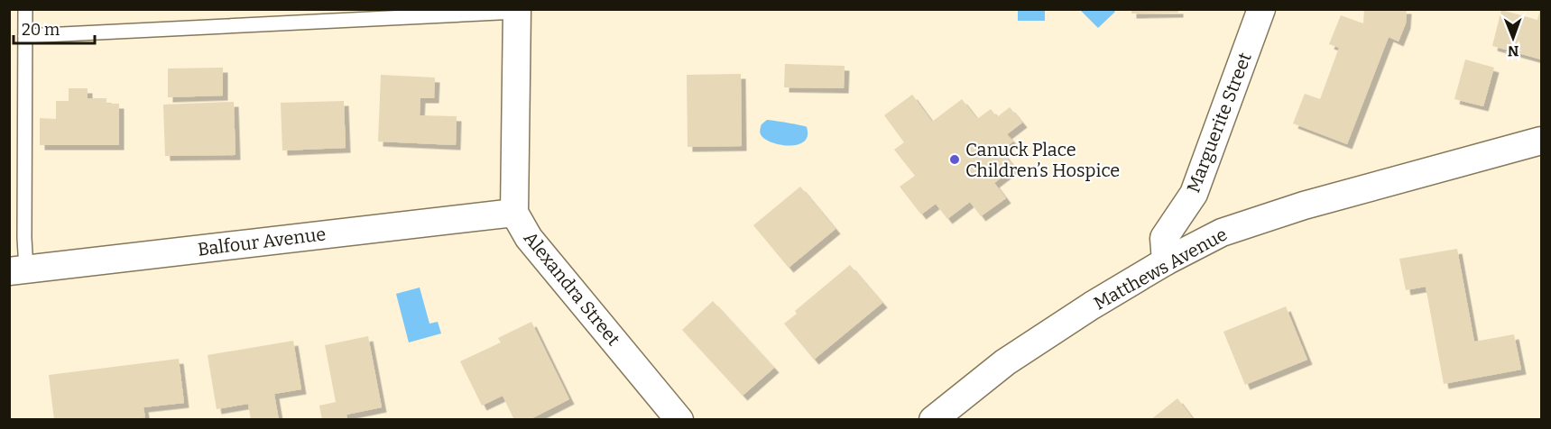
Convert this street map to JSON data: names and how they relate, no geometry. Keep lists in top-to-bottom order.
{
  "streets": {
    "street": [
      "Marguerite Street",
      "Balfour Avenue",
      "Matthews Avenue",
      "Alexandra Street"
    ]
  },
  "crossings": [
    ["Marguerite Street", "Matthews Avenue"],
    ["Balfour Avenue", "Alexandra Street"]
  ],
  "places": ["Canuck Place Children’s Hospice"],
  "scale_bar": "20 m",
  "north": "bottom"
}
